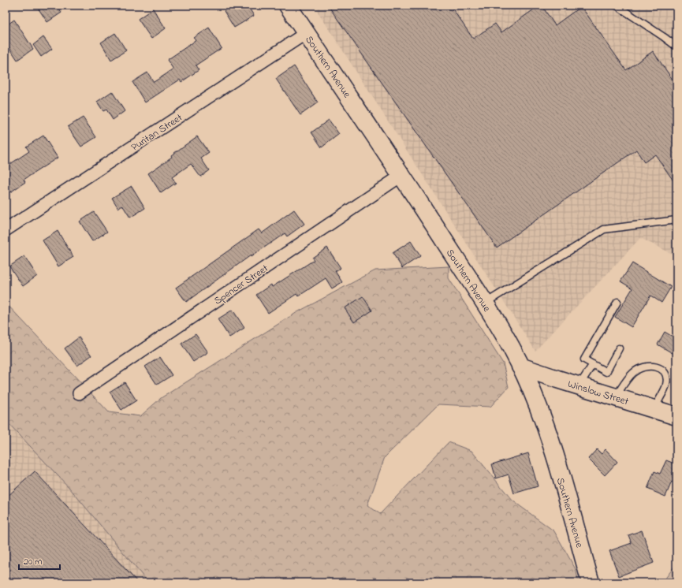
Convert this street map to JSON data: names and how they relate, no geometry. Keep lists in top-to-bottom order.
{
  "streets": {
    "main road": ["Southern Avenue", "Winslow Street"],
    "street": ["Puritan Street", "Spencer Street"]
  },
  "crossings": [
    ["Southern Avenue", "Puritan Street"],
    ["Southern Avenue", "Spencer Street"],
    ["Southern Avenue", "Winslow Street"]
  ],
  "scale_bar": "20 m"
}
